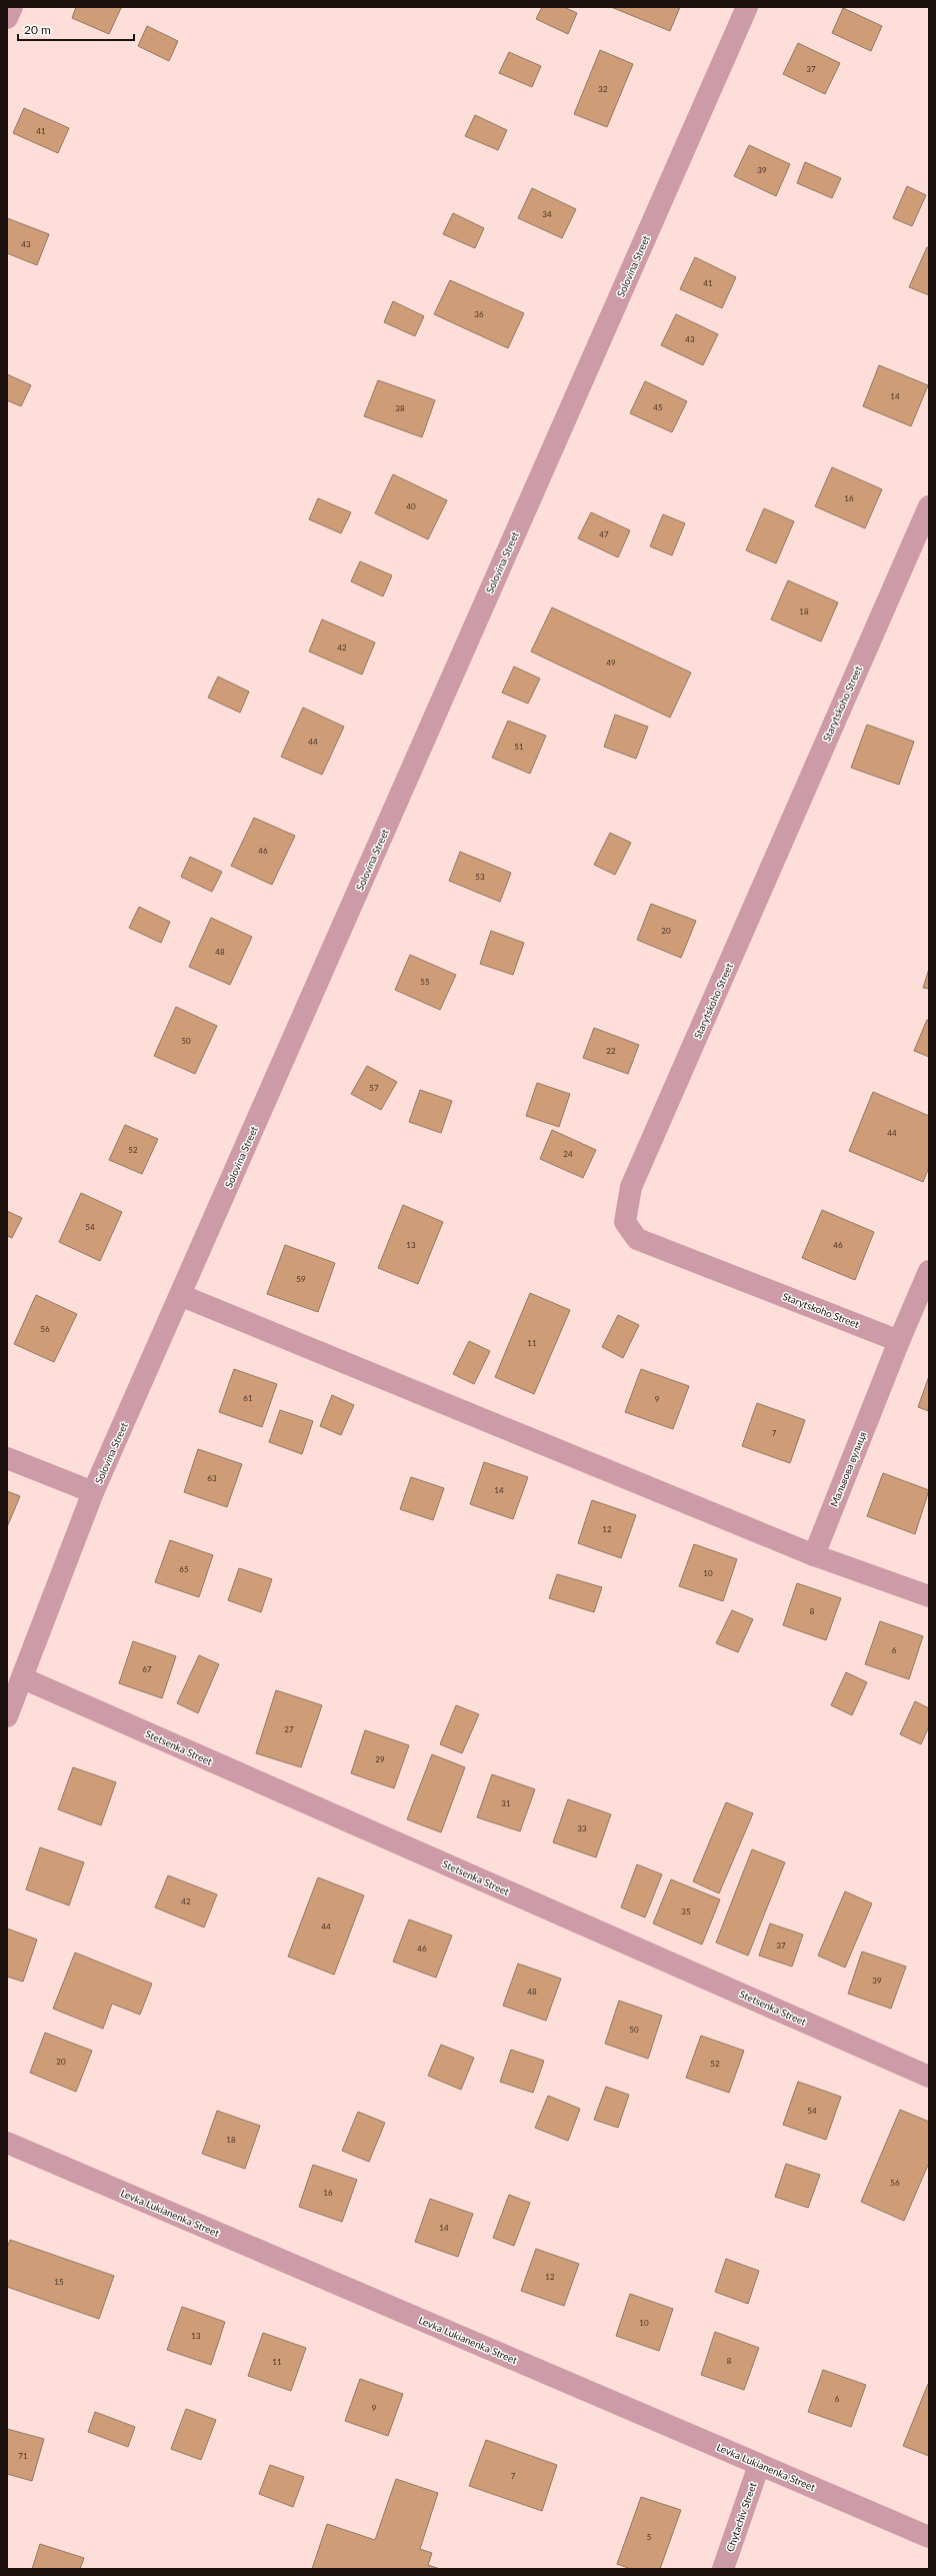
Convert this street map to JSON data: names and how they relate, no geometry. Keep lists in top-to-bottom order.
{
  "streets": {
    "street": [
      "Solovina Street",
      "Starytskoho Street",
      "Мальвова вулиця",
      "Stetsenka Street",
      "Levka Lukianenka Street",
      "Chytachiv Street"
    ]
  },
  "crossings": [
    ["Solovina Street", "Stetsenka Street"],
    ["Starytskoho Street", "Мальвова вулиця"],
    ["Levka Lukianenka Street", "Chytachiv Street"]
  ],
  "house_numbers": [
    "37",
    "32",
    "41",
    "39",
    "34",
    "43",
    "41",
    "36",
    "43",
    "14",
    "45",
    "38",
    "16",
    "40",
    "47",
    "18",
    "42",
    "49",
    "44",
    "51",
    "46",
    "53",
    "20",
    "48",
    "55",
    "50",
    "22",
    "57",
    "44",
    "52",
    "24",
    "54",
    "13",
    "46",
    "59",
    "56",
    "11",
    "61",
    "9",
    "7",
    "63",
    "14",
    "12",
    "65",
    "10",
    "8",
    "6",
    "67",
    "27",
    "29",
    "31",
    "33",
    "42",
    "35",
    "44",
    "37",
    "46",
    "39",
    "48",
    "50",
    "20",
    "52",
    "54",
    "18",
    "56",
    "16",
    "14",
    "12",
    "15",
    "10",
    "13",
    "8",
    "11",
    "6",
    "9",
    "71",
    "7",
    "5"
  ],
  "scale_bar": "20 m"
}
